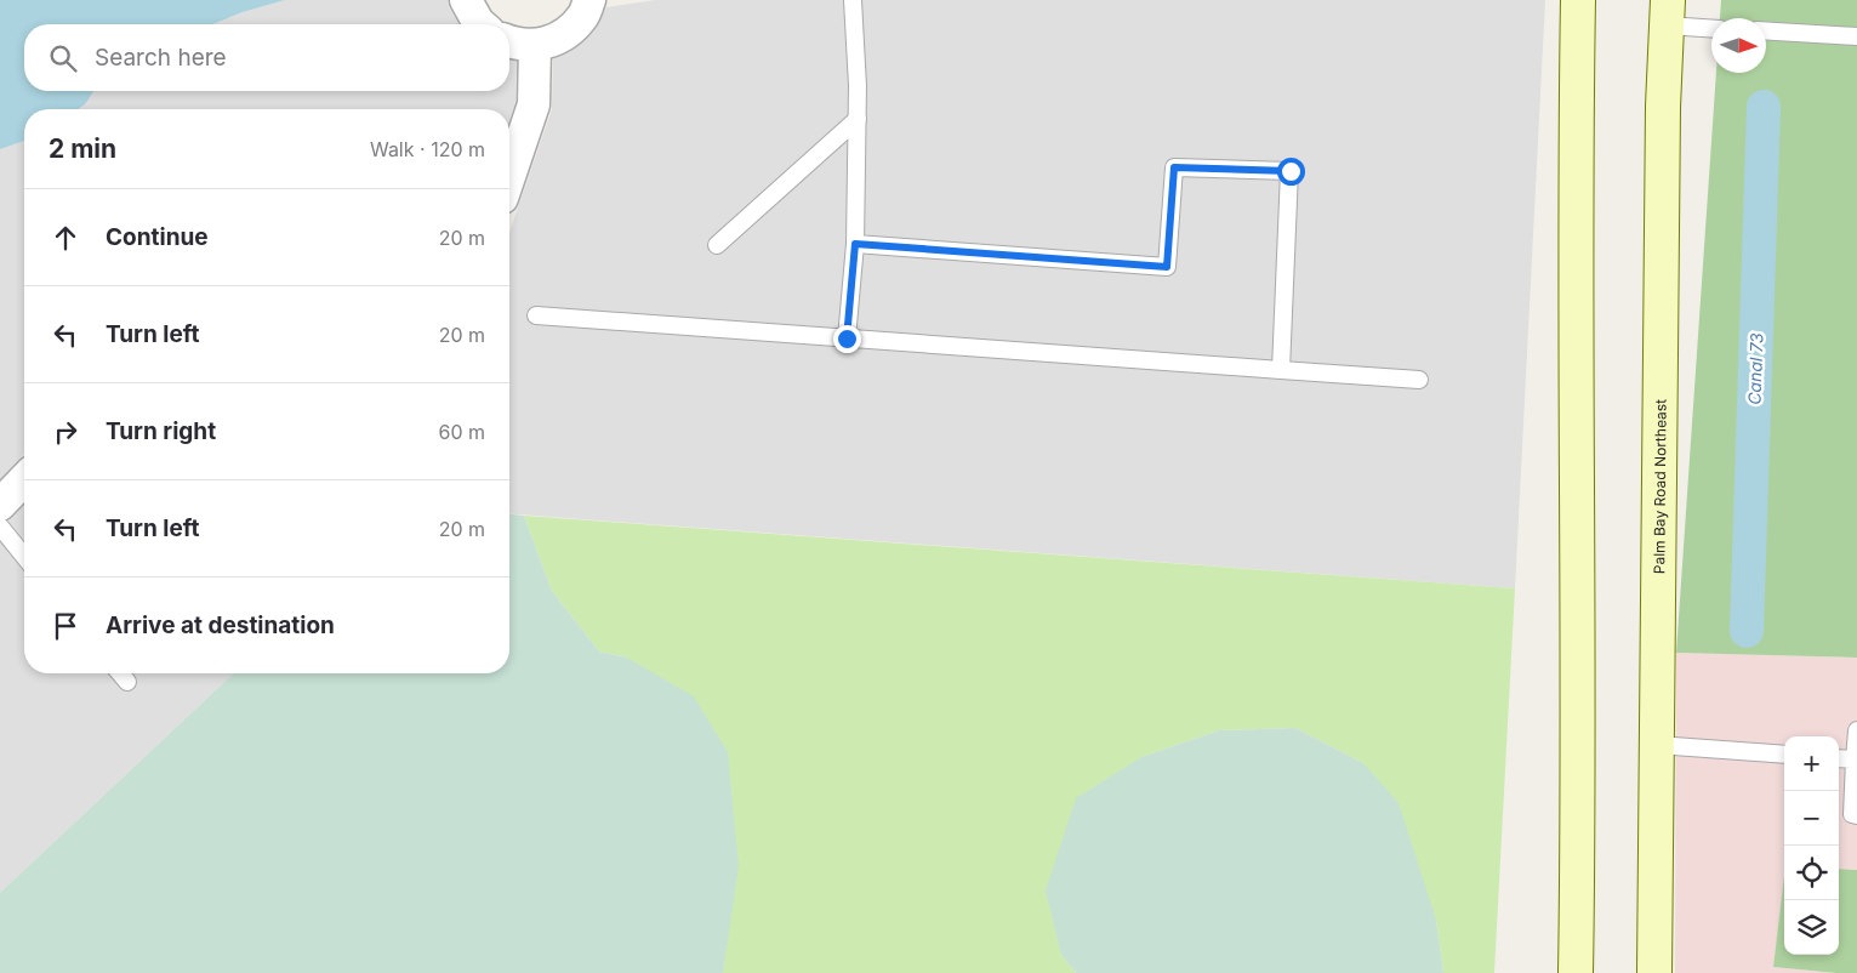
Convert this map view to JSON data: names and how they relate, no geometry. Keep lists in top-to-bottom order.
{
  "streets": {
    "main road": ["Palm Bay Road Northeast"]
  },
  "water": ["Canal 73"],
  "north": "right",
  "page": {
    "search": "Search here",
    "heading": ["2 min", "Walk · 120 m"],
    "list": [
      ["Continue", "20 m"],
      ["Turn left", "20 m"],
      ["Turn right", "60 m"],
      ["Turn left", "20 m"],
      "Arrive at destination"
    ],
    "map_buttons": ["+", "−"]
  }
}
